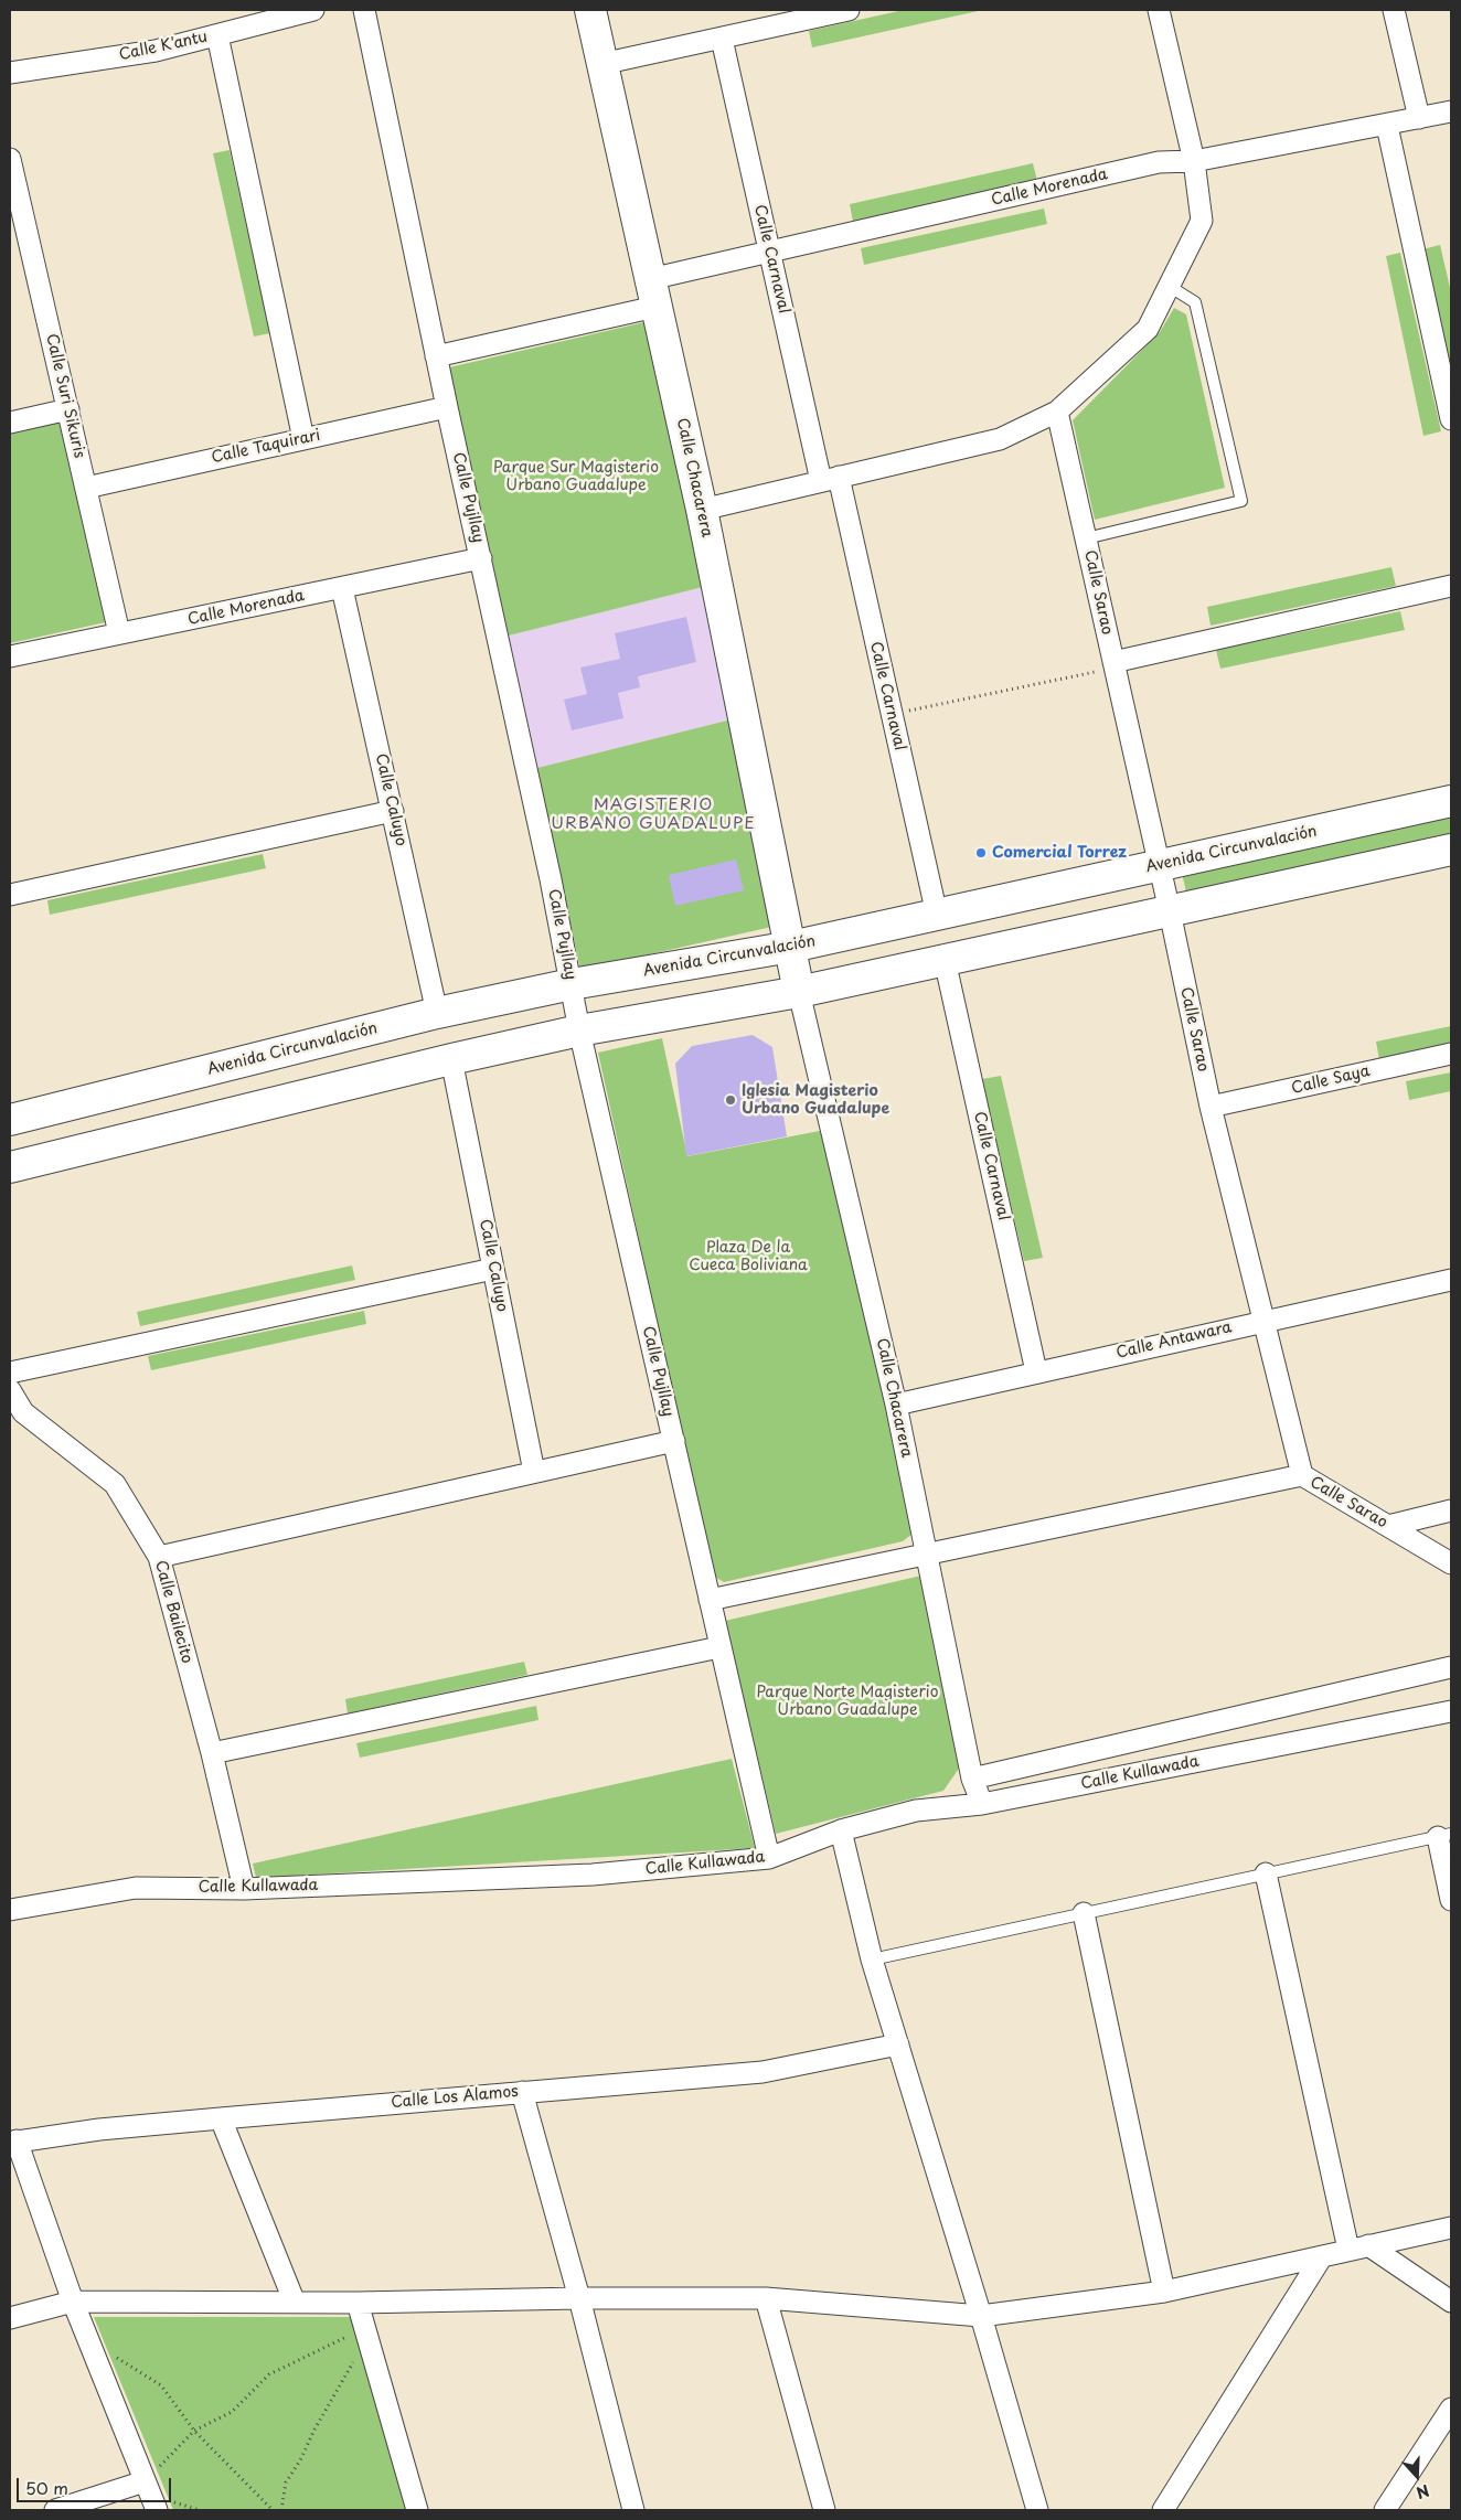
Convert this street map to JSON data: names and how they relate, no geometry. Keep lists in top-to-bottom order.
{
  "streets": {
    "main road": ["Calle Chacarera", "Avenida Circunvalación"],
    "street": [
      "Calle K'antu",
      "Calle Morenada",
      "Calle Carnaval",
      "Calle Suri Sikuris",
      "Calle Taquirari",
      "Calle Pujllay",
      "Calle Sarao",
      "Calle Caluyo",
      "Calle Saya",
      "Calle Antawara",
      "Calle Bailecito",
      "Calle Kullawada",
      "Calle Los Alamos"
    ]
  },
  "crossings": [
    ["Calle Morenada", "Calle Carnaval"],
    ["Calle Morenada", "Calle Suri Sikuris"],
    ["Calle Morenada", "Calle Chacarera"],
    ["Calle Morenada", "Calle Pujllay"],
    ["Calle Morenada", "Calle Caluyo"],
    ["Calle Carnaval", "Avenida Circunvalación"],
    ["Calle Carnaval", "Calle Antawara"],
    ["Calle Suri Sikuris", "Calle Taquirari"],
    ["Calle Taquirari", "Calle Pujllay"],
    ["Calle Chacarera", "Avenida Circunvalación"],
    ["Calle Chacarera", "Calle Antawara"],
    ["Calle Chacarera", "Calle Kullawada"],
    ["Calle Pujllay", "Avenida Circunvalación"],
    ["Calle Pujllay", "Calle Kullawada"],
    ["Calle Sarao", "Avenida Circunvalación"],
    ["Calle Sarao", "Calle Saya"],
    ["Calle Sarao", "Calle Antawara"],
    ["Calle Caluyo", "Avenida Circunvalación"],
    ["Calle Bailecito", "Calle Kullawada"]
  ],
  "districts": ["MAGISTERIO URBANO GUADALUPE"],
  "parks": ["Parque Sur Magisterio Urbano Guadalupe", "Plaza De la Cueca Boliviana", "Parque Norte Magisterio Urbano Guadalupe"],
  "places": ["Comercial Torrez", "Iglesia Magisterio Urbano Guadalupe"],
  "scale_bar": "50 m",
  "north": "bottom"
}
